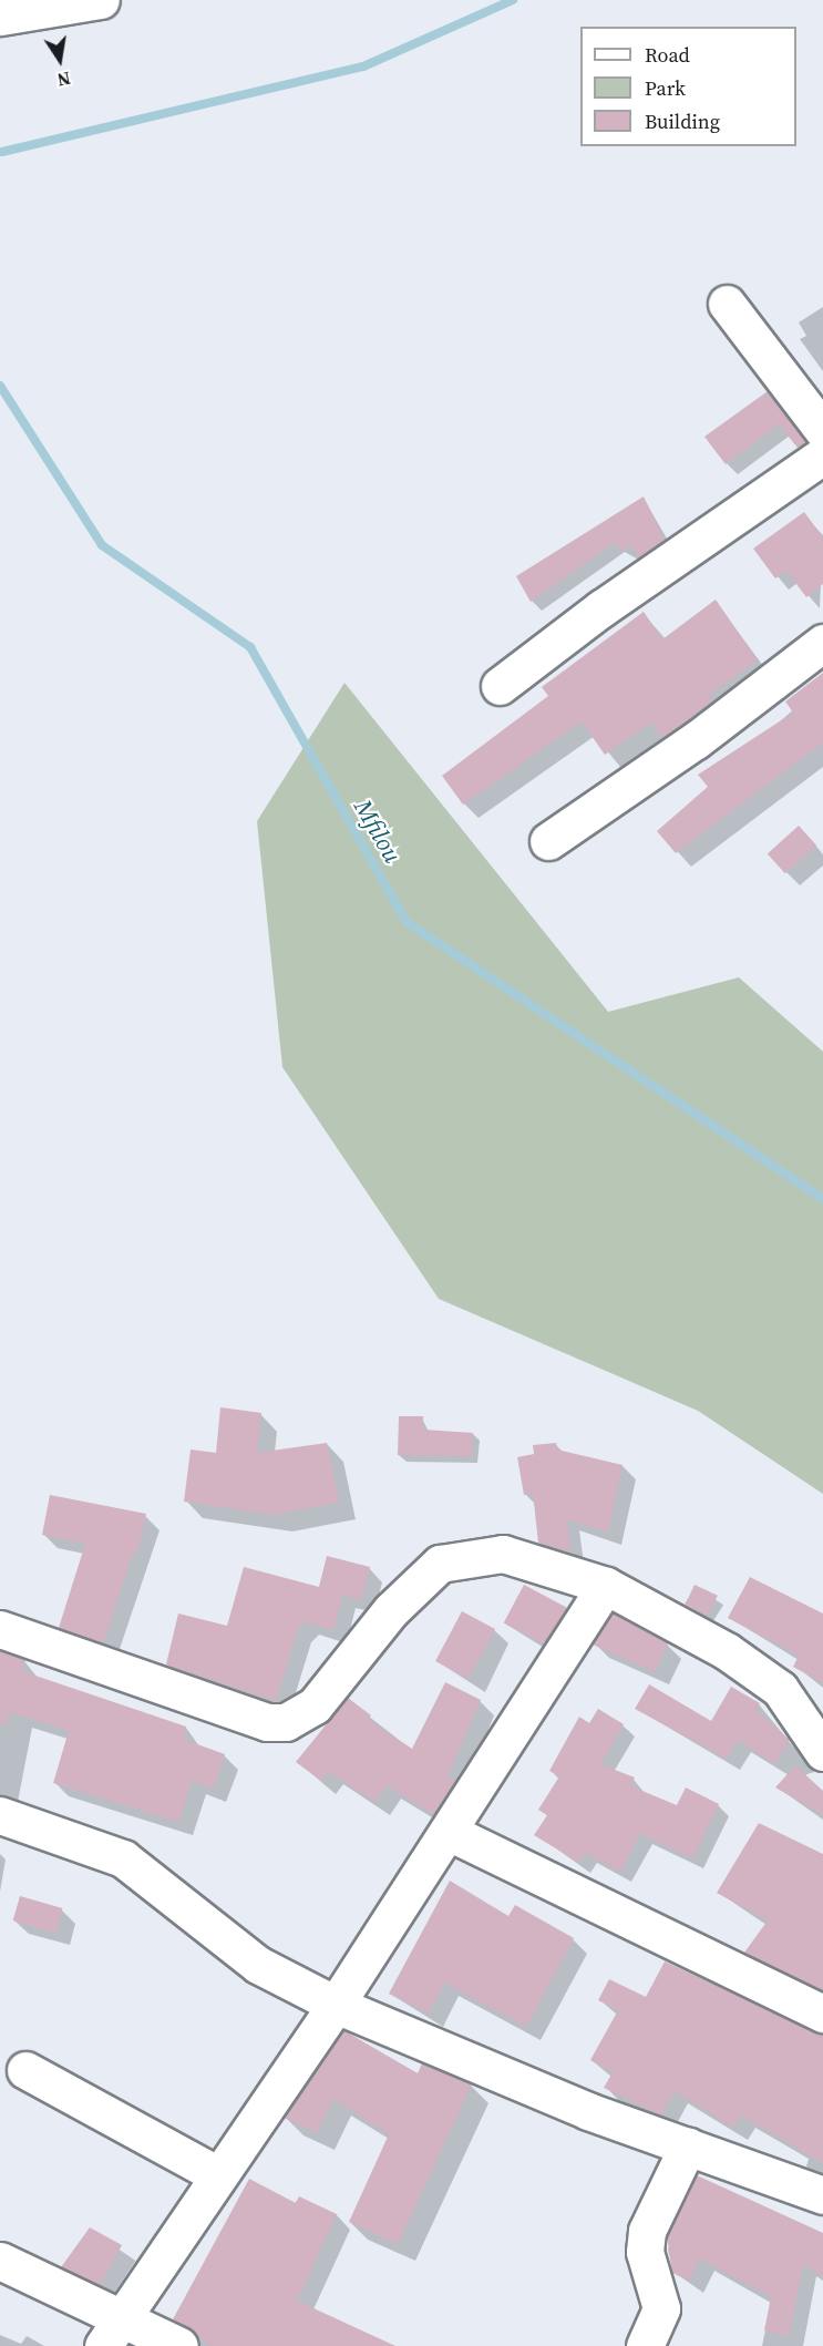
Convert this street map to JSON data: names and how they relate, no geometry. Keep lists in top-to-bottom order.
{
  "water": ["Mfilou"],
  "legend": ["Road", "Park", "Building"],
  "north": "bottom"
}
